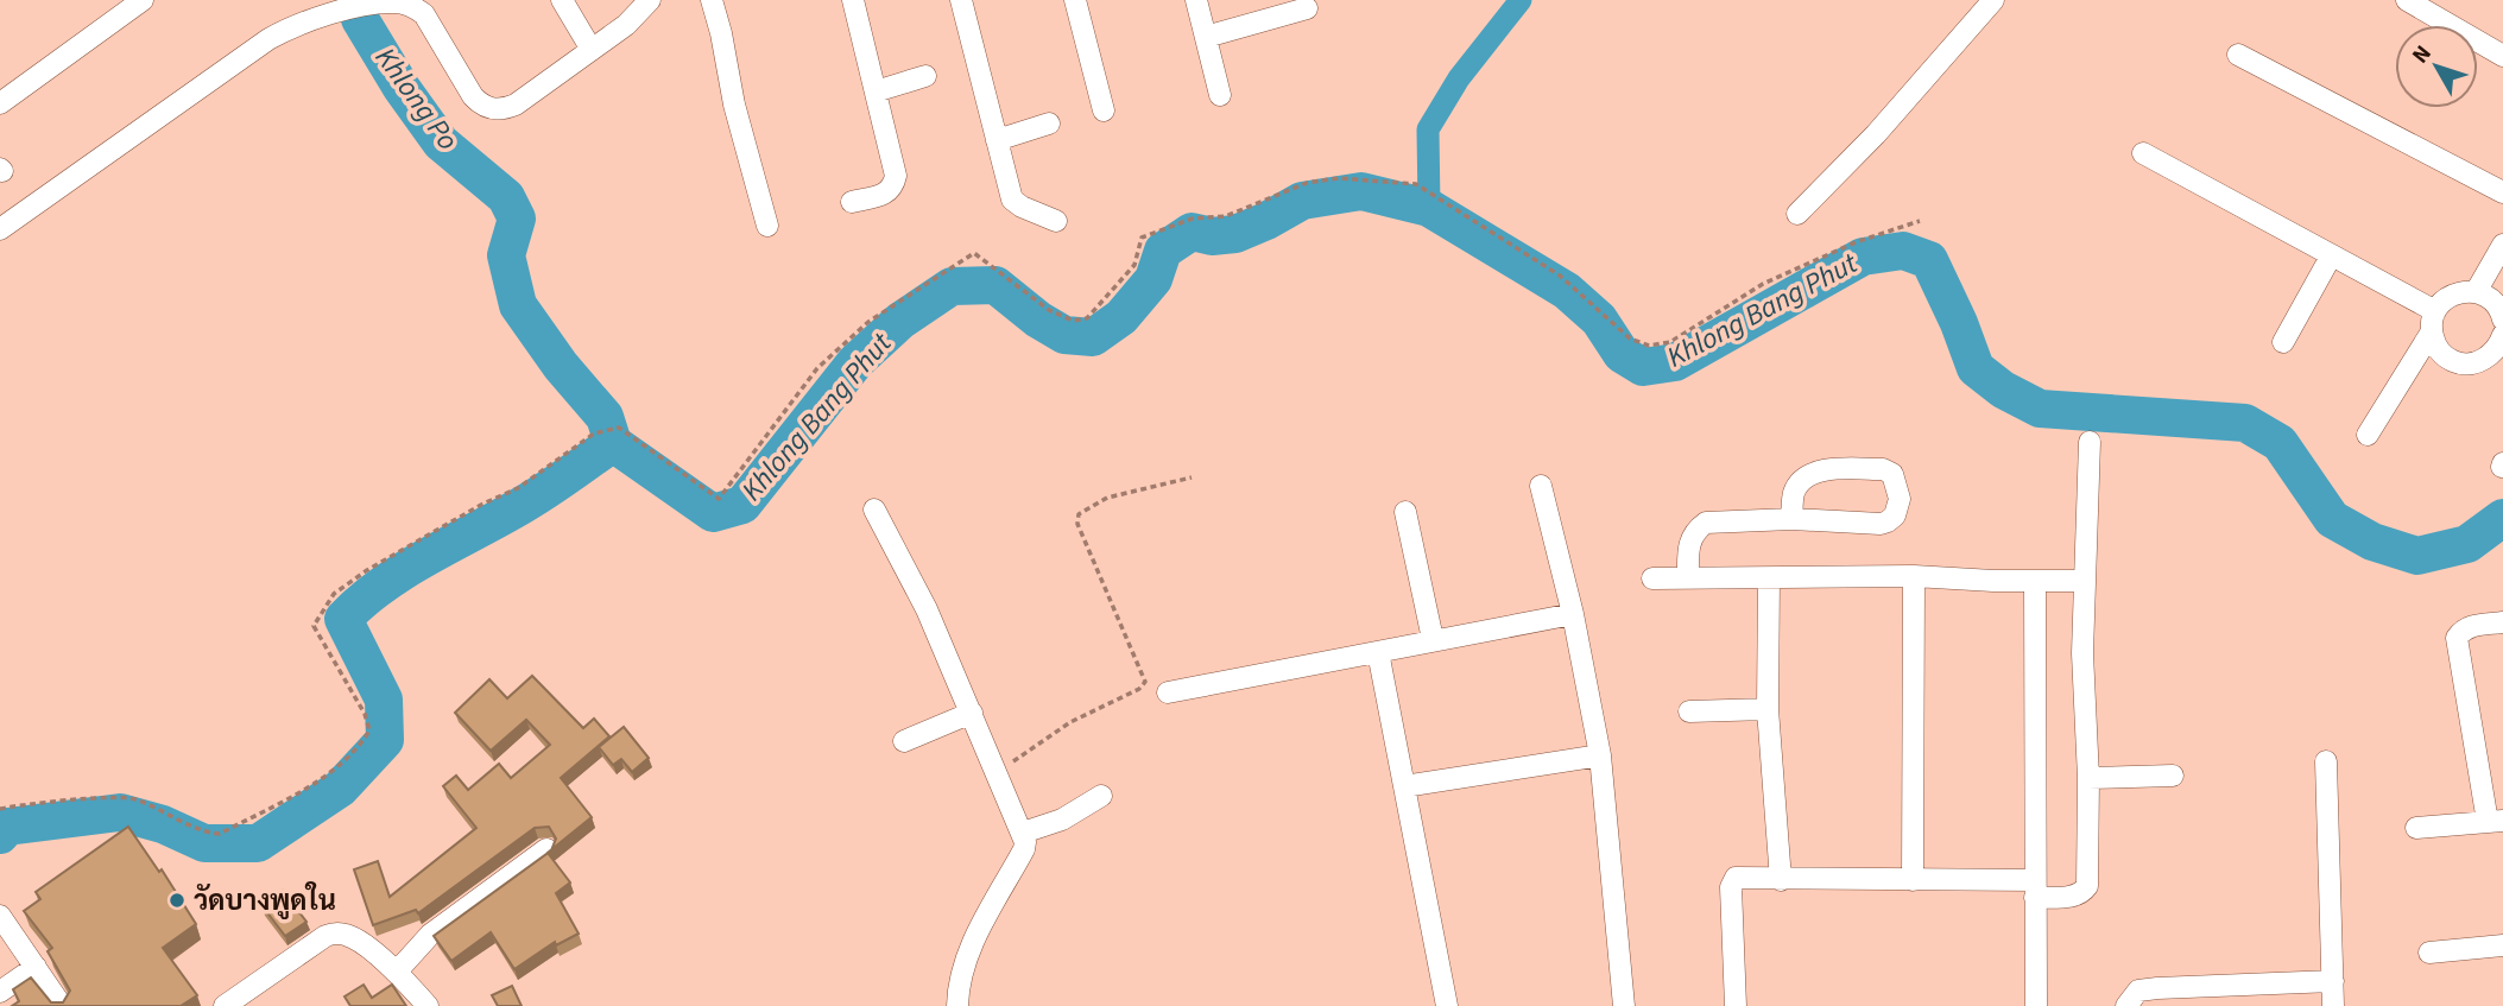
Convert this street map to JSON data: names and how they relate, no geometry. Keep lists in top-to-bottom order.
{
  "water": ["Khlong Po", "Khlong Bang Phut"],
  "places": ["วัดบางพูดใน"],
  "north": "top left"
}
